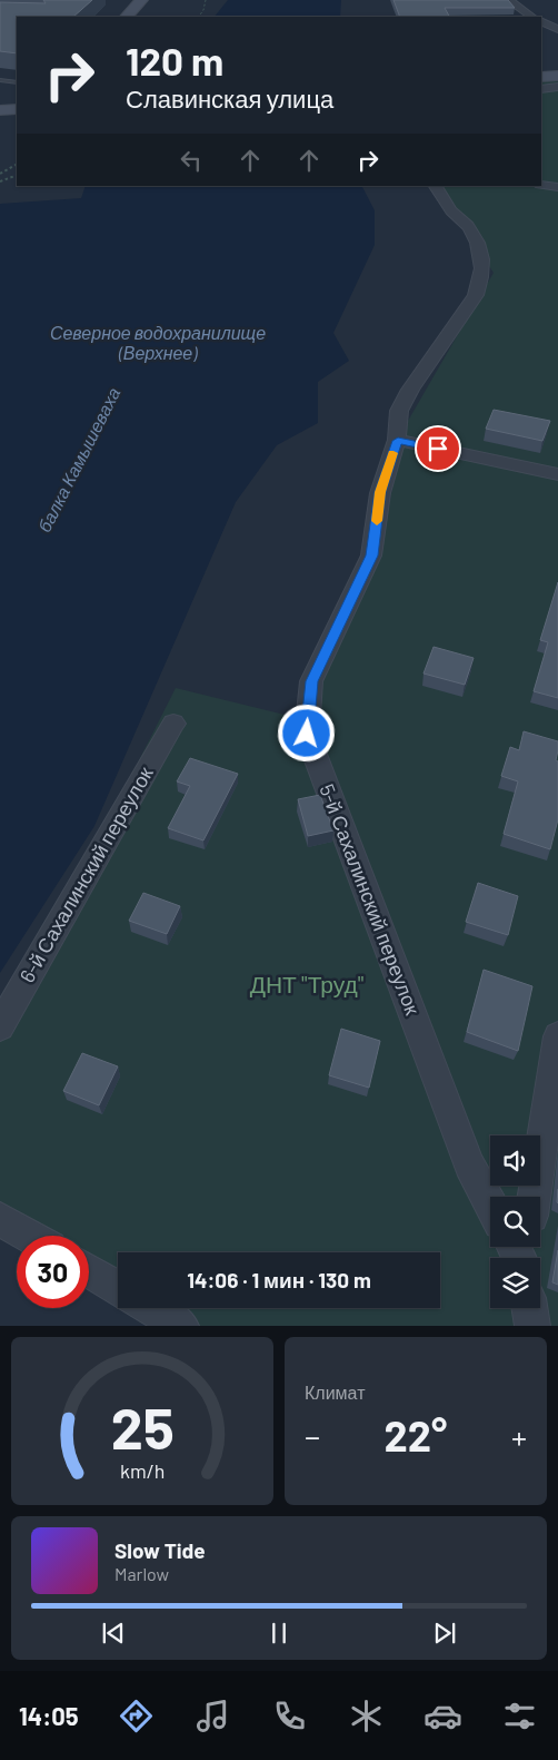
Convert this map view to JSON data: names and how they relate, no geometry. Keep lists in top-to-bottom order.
{
  "streets": {
    "street": ["6-й Сахалинский переулок", "5-й Сахалинский переулок"]
  },
  "water": ["Северное водохранилище (Верхнее)", "балка Камышеваха"],
  "parks": ["ДНТ \"Труд\""],
  "page": {
    "turn": ["120 m", "Славинская улица"],
    "limit": "30",
    "trip": "14:06 · 1 мин · 130 m",
    "tile": "Климат",
    "heat": ["−", "22°", "+"],
    "song": ["Slow Tide", "Marlow"],
    "tabs": "14:05",
    "gauge": ["25", "km/h"]
  }
}
